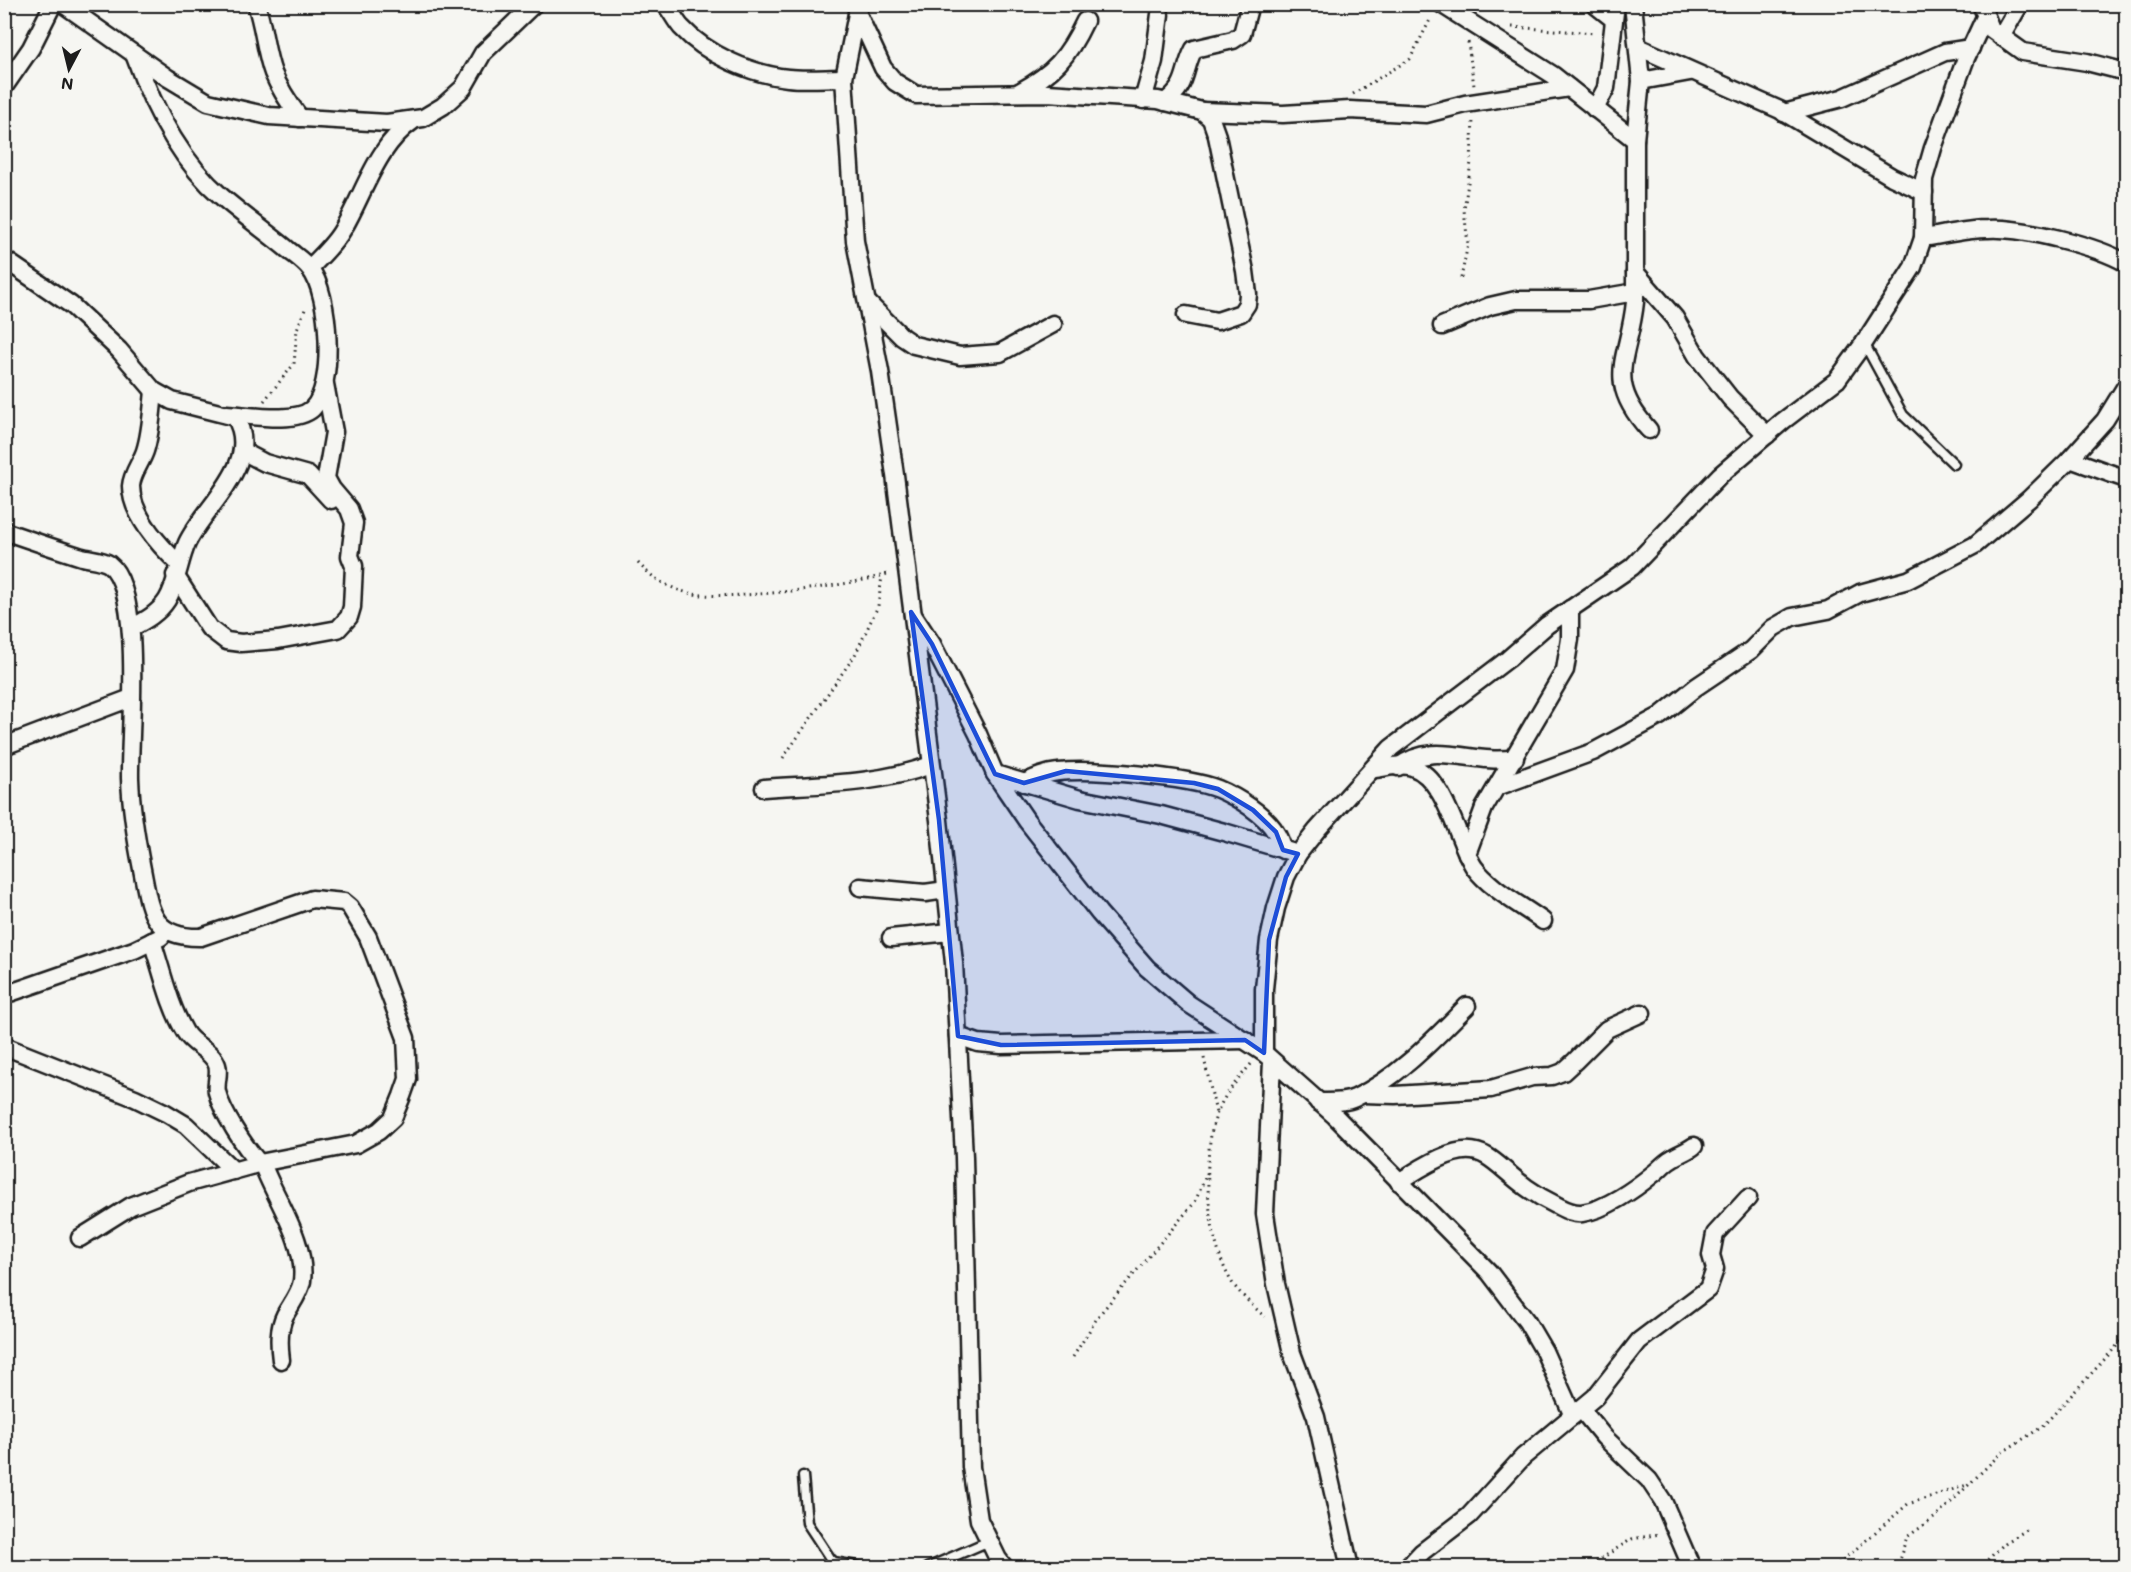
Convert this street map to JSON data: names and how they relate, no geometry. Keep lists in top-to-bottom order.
{
  "north": "bottom"
}
